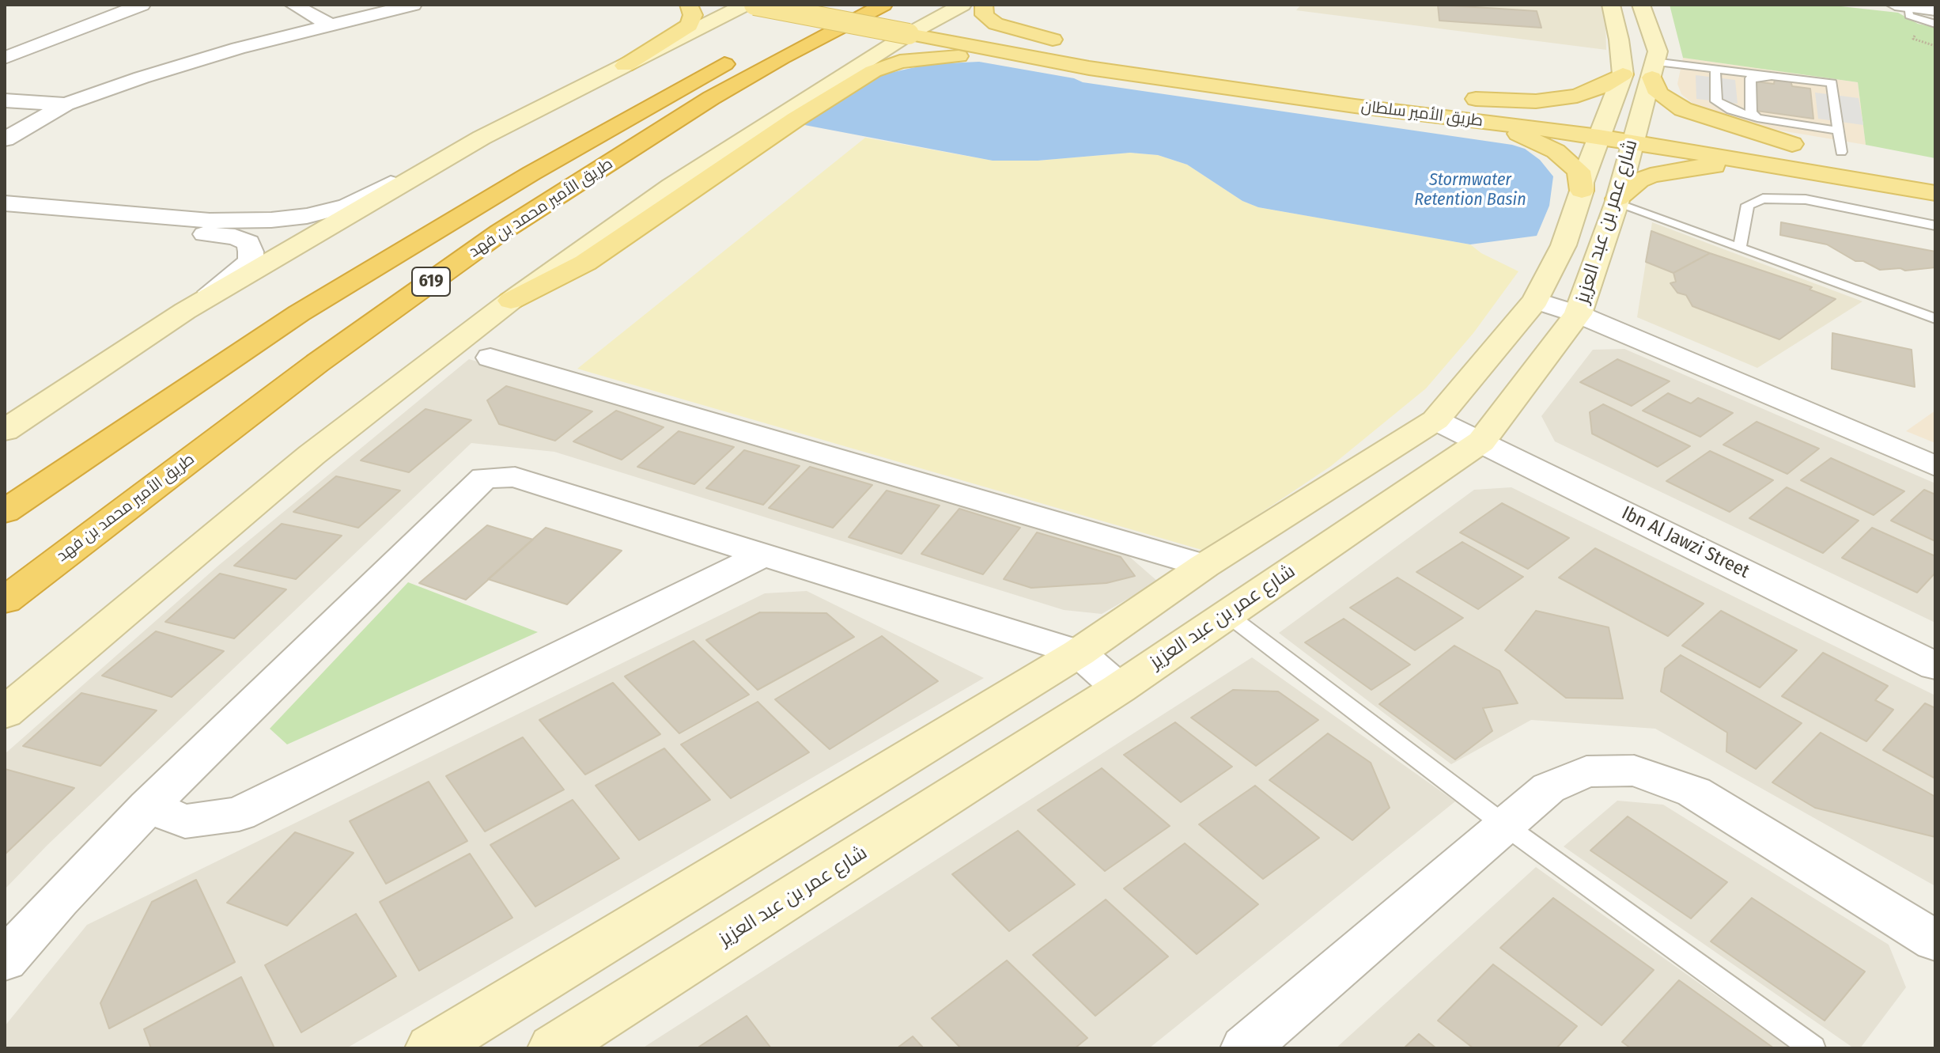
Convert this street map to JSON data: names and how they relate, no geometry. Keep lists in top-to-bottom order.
{
  "streets": {
    "highway": ["طريق الأمير محمد بن فهد", "619"],
    "main road": ["طريق الأمير سلطان"],
    "street": ["شارع عمر بن عبد العزيز", "Ibn Al Jawzi Street"]
  },
  "crossings": [
    ["طريق الأمير سلطان", "شارع عمر بن عبد العزيز"],
    ["شارع عمر بن عبد العزيز", "Ibn Al Jawzi Street"]
  ],
  "water": ["Stormwater Retention Basin"]
}
